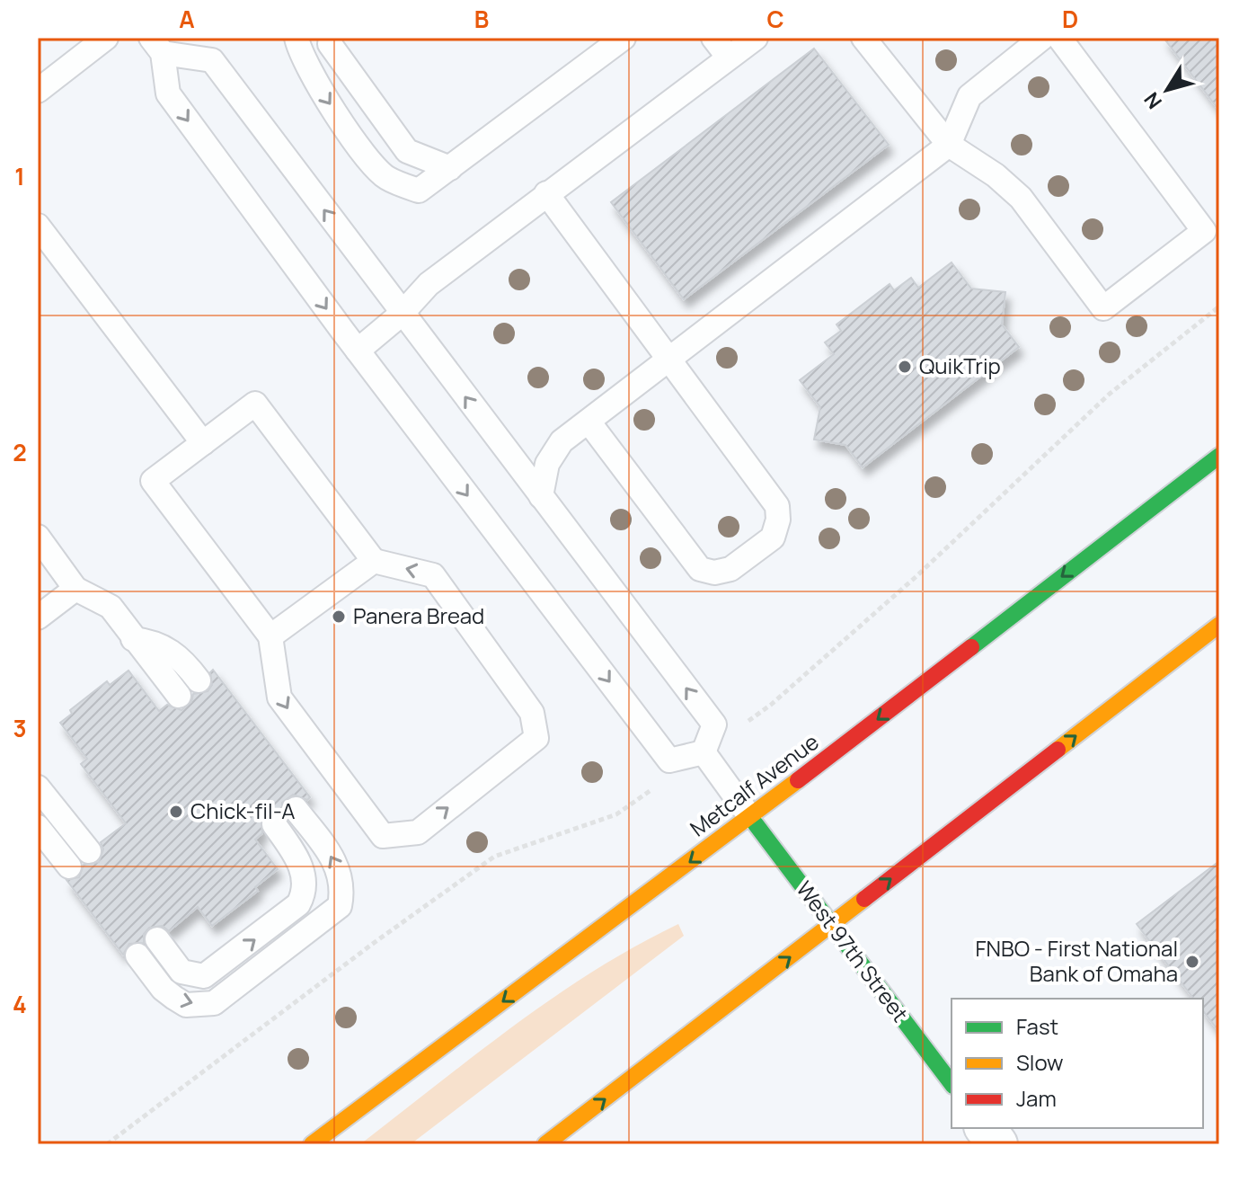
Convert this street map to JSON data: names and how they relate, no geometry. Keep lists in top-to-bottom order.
{
  "streets": {
    "main road": ["Metcalf Avenue", "West 97th Street"]
  },
  "crossings": [
    ["Metcalf Avenue", "West 97th Street"]
  ],
  "places": [
    "QuikTrip",
    "Panera Bread",
    "Chick-fil-A",
    "FNBO - First National Bank of Omaha"
  ],
  "legend": ["Fast", "Slow", "Jam"],
  "north": "bottom left",
  "grid": {
    "columns": [
      "A",
      "B",
      "C",
      "D"
    ],
    "rows": [
      "1",
      "2",
      "3",
      "4"
    ]
  }
}
